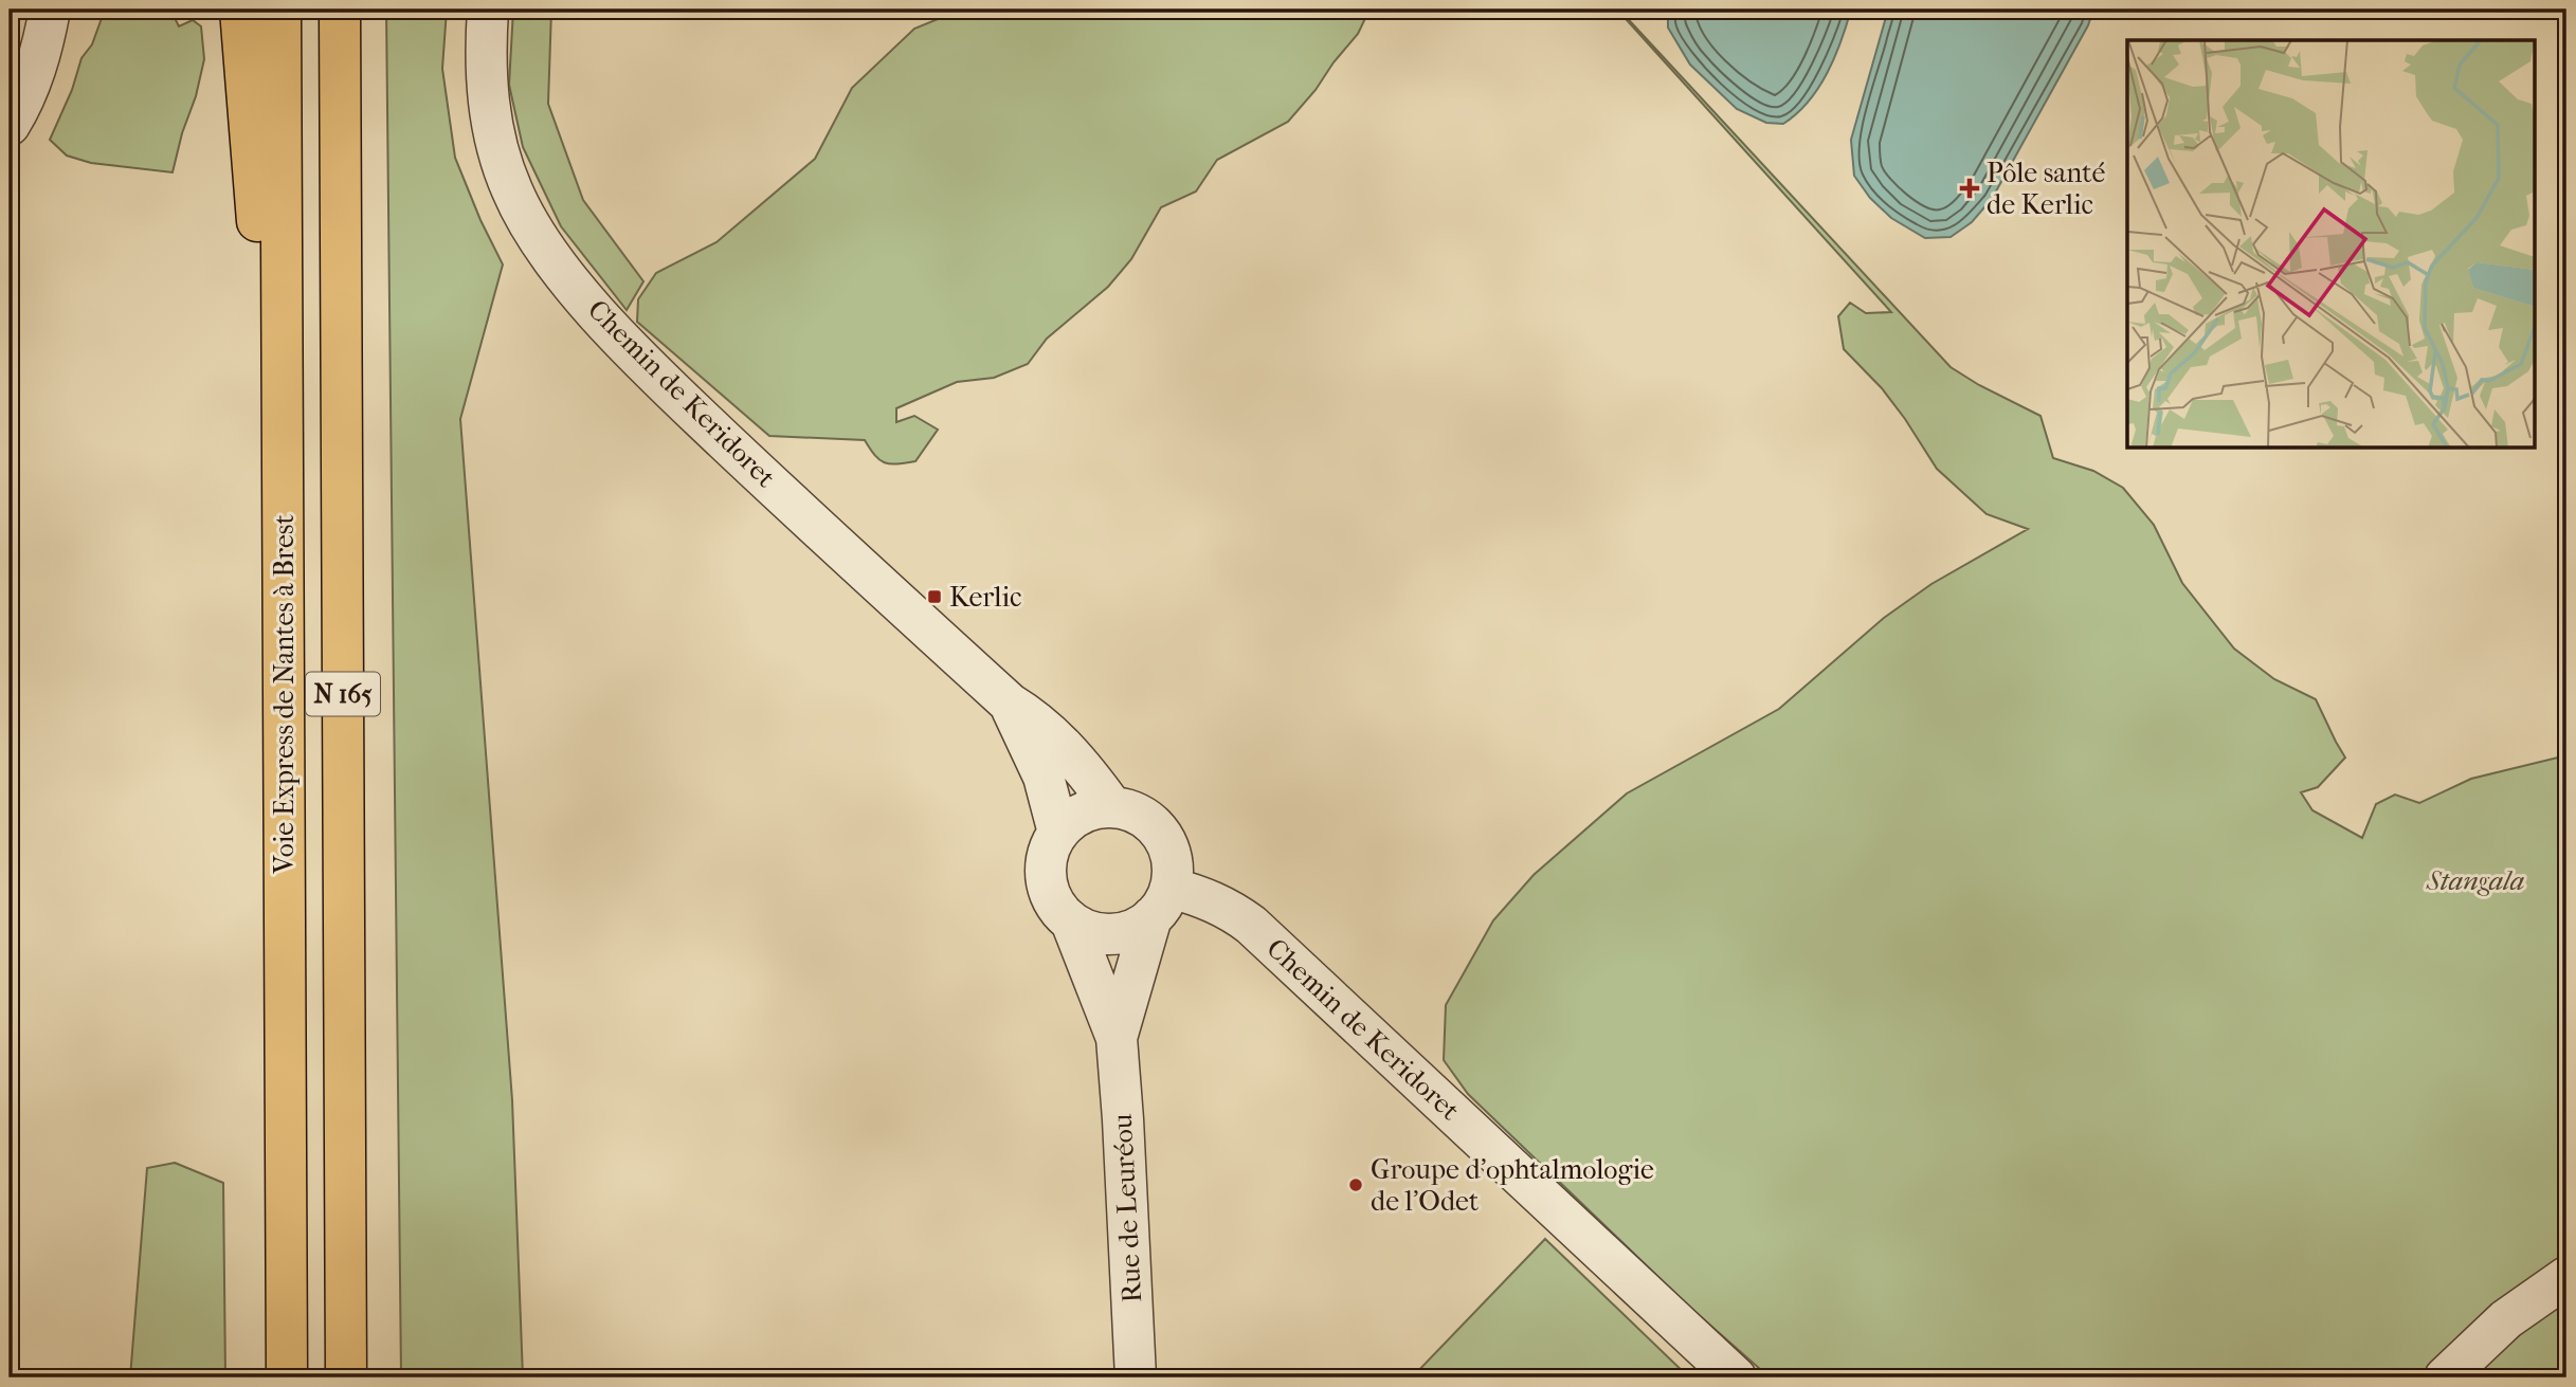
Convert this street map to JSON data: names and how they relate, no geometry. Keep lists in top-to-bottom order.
{
  "streets": {
    "highway": ["Voie Express de Nantes à Brest", "N 165"],
    "street": ["Chemin de Keridoret", "Rue de Leuréou"]
  },
  "crossings": [
    ["Chemin de Keridoret", "Rue de Leuréou"]
  ],
  "parks": ["Stangala"],
  "places": {
    "health": ["Pôle santé de Kerlic"],
    "transit": ["Kerlic"],
    "other": ["Groupe d'ophtalmologie de l'Odet"]
  }
}
